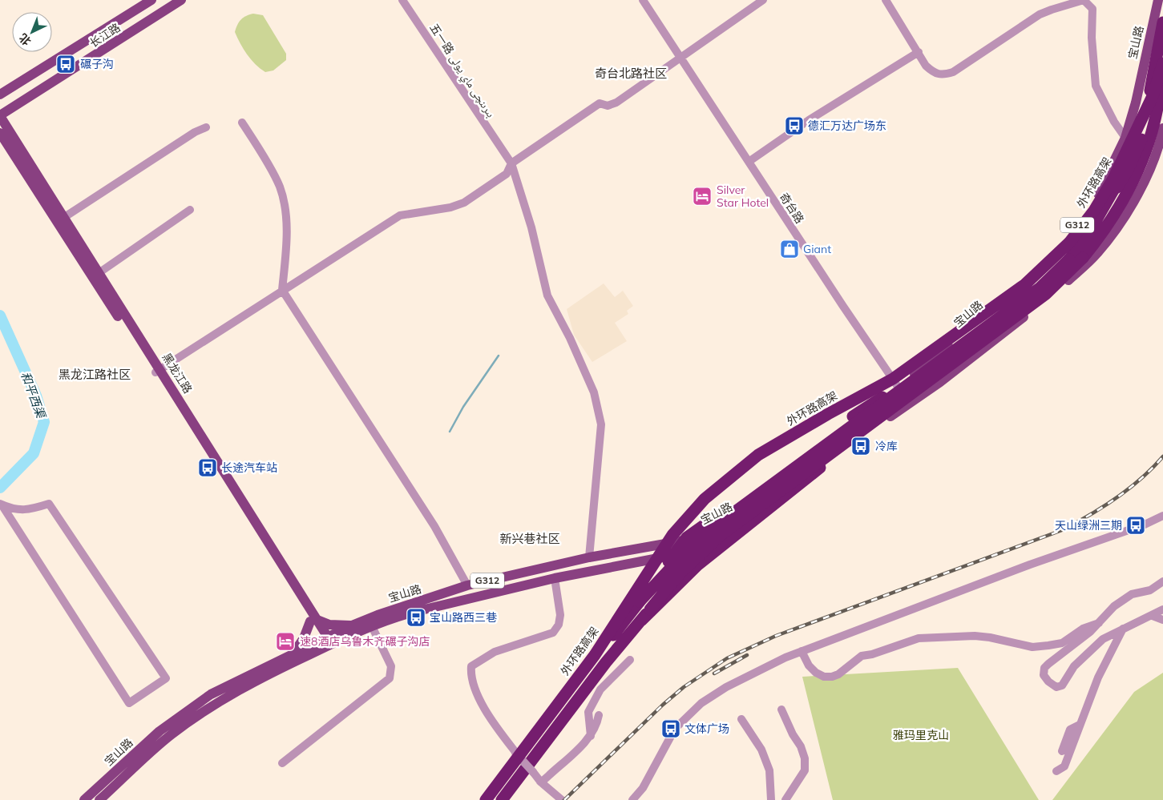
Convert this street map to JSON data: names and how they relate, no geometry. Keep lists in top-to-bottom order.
{
  "streets": {
    "highway": ["外环路高架"],
    "main road": [
      "长江路",
      "宝山路",
      "G312",
      "黑龙江路"
    ],
    "street": ["五一路 بىرىنچى ماي يولى", "奇台路"]
  },
  "crossings": [
    ["长江路", "黑龙江路"],
    ["宝山路", "五一路 بىرىنچى ماي يولى"],
    ["宝山路", "奇台路"],
    ["宝山路", "黑龙江路"]
  ],
  "districts": ["奇台北路社区", "黑龙江路社区", "新兴巷社区"],
  "water": ["和平西渠"],
  "parks": ["雅玛里克山"],
  "places": {
    "bus stop": [
      "碾子沟",
      "德汇万达广场东",
      "冷库",
      "长途汽车站",
      "天山绿洲三期",
      "宝山路西三巷",
      "文体广场"
    ],
    "hotel": ["Silver Star Hotel", "速8酒店乌鲁木齐碾子沟店"],
    "shop": ["Giant"]
  },
  "north": "bottom left"
}
